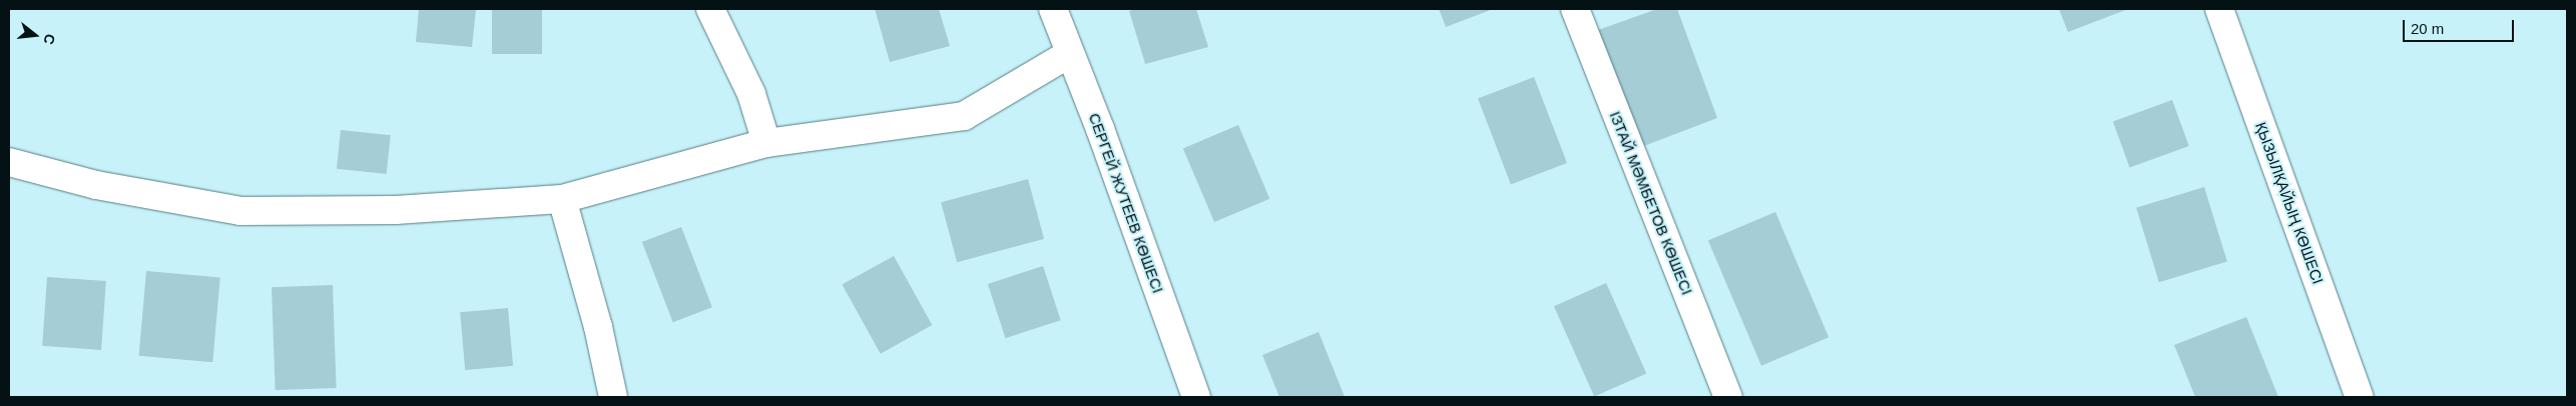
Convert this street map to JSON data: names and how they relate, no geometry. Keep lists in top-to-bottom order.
{
  "streets": {
    "street": ["СЕРГЕЙ ЖУТЕЕВ КӨШЕСІ", "ІЗТАЙ МӘМБЕТОВ КӨШЕСІ", "ҚЫЗЫЛҚАЙЫҢ КӨШЕСІ"]
  },
  "scale_bar": "20 m",
  "north": "right"
}
